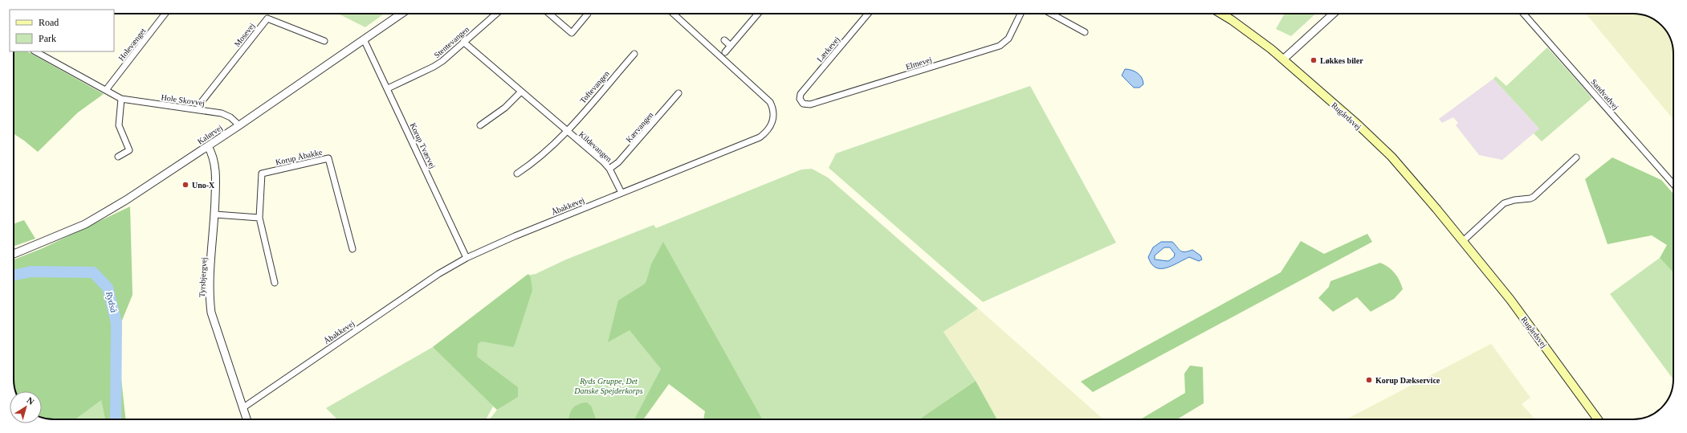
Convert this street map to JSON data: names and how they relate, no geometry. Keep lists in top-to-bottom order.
{
  "streets": {
    "main road": ["Rugårdsvej"],
    "street": [
      "Mosevej",
      "Stentevangen",
      "Holevænget",
      "Lærkevej",
      "Elmevej",
      "Toftevangen",
      "Sandvadvej",
      "Hole Skovvej",
      "Kærvangen",
      "Kalørvej",
      "Korup Tværvej",
      "Kildevangen",
      "Korup Åbakke",
      "Åbakkevej",
      "Tyrsbjergvej"
    ]
  },
  "crossings": [
    ["Mosevej", "Hole Skovvej"],
    ["Stentevangen", "Korup Tværvej"],
    ["Stentevangen", "Kildevangen"],
    ["Holevænget", "Hole Skovvej"],
    ["Lærkevej", "Elmevej"],
    ["Toftevangen", "Kildevangen"],
    ["Hole Skovvej", "Kalørvej"],
    ["Kærvangen", "Kildevangen"],
    ["Kalørvej", "Korup Tværvej"],
    ["Kalørvej", "Tyrsbjergvej"],
    ["Korup Tværvej", "Åbakkevej"],
    ["Kildevangen", "Åbakkevej"],
    ["Åbakkevej", "Tyrsbjergvej"]
  ],
  "water": ["Rydså"],
  "parks": ["Ryds Gruppe, Det Danske Spejderkorps"],
  "places": ["Løkkes biler", "Uno-X", "Korup Dækservice"],
  "legend": ["Road", "Park"],
  "north": "top right"
}
